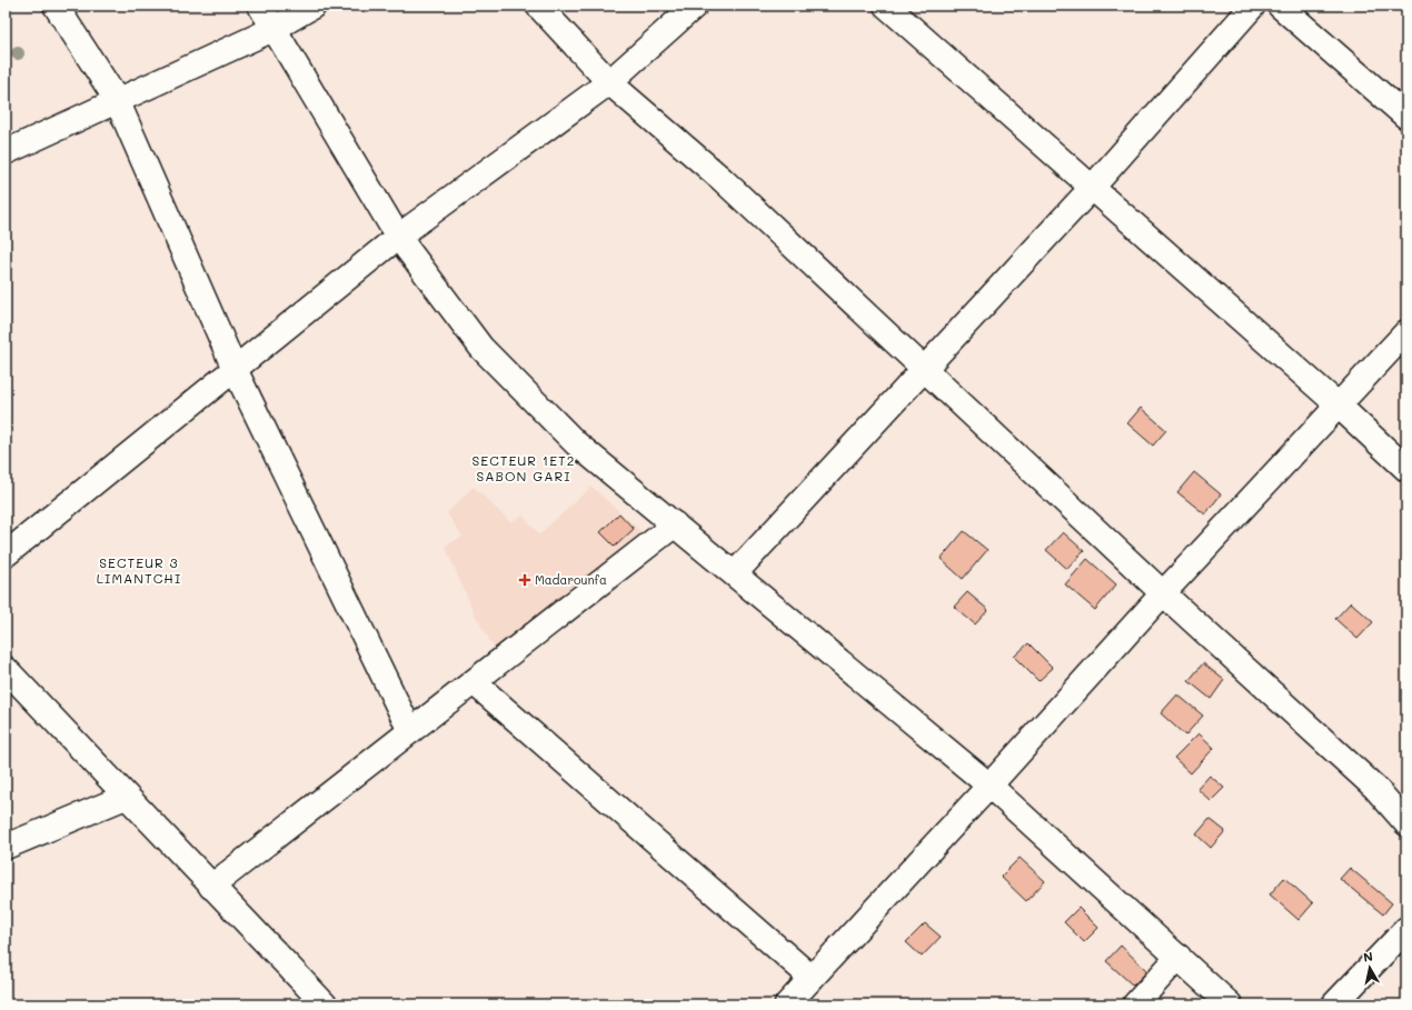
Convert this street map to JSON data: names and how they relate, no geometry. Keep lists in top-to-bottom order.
{
  "districts": ["SECTEUR 1ET2 SABON GARI", "SECTEUR 3 LIMANTCHI"],
  "places": {
    "health": ["Madarounfa"]
  },
  "north": "top"
}
